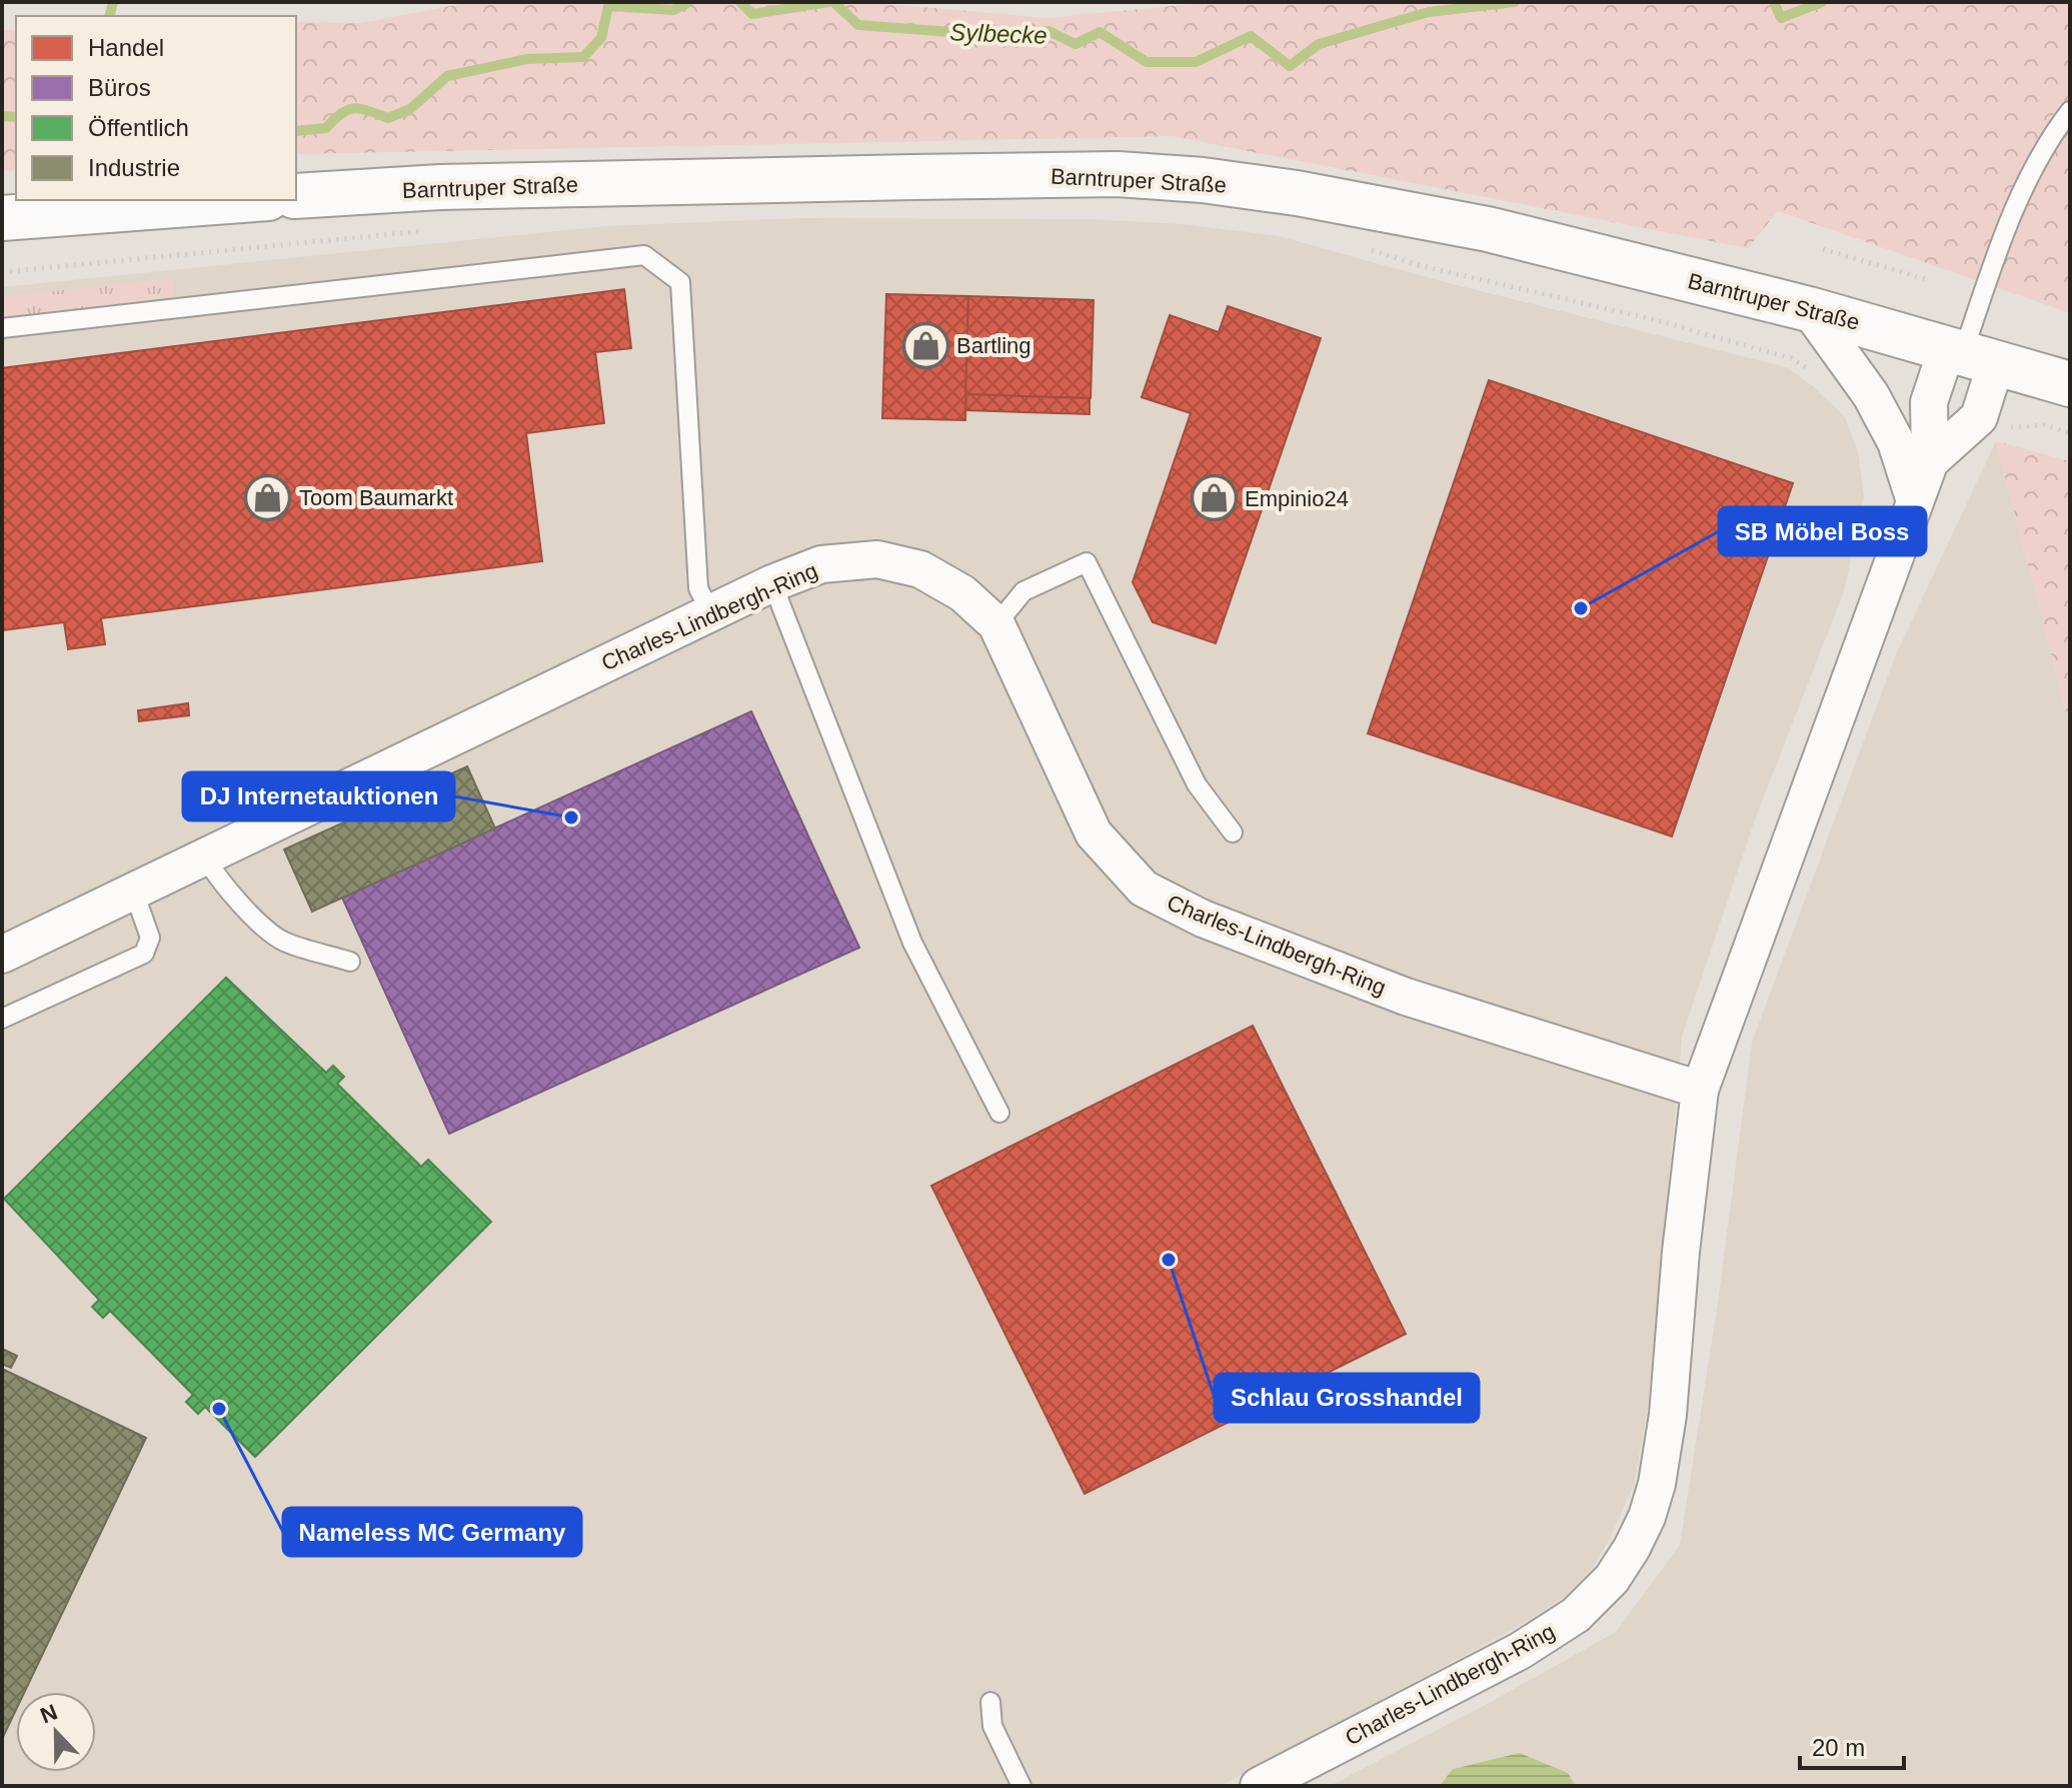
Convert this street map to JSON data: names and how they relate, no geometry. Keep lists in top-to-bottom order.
{
  "streets": {
    "main road": ["Barntruper Straße"],
    "street": ["Charles-Lindbergh-Ring"]
  },
  "crossings": [
    ["Barntruper Straße", "Charles-Lindbergh-Ring"]
  ],
  "water": ["Sylbecke"],
  "places": {
    "shop": ["Bartling", "Toom Baumarkt", "Empinio24"],
    "other": [
      "SB Möbel Boss",
      "DJ Internetauktionen",
      "Schlau Grosshandel",
      "Nameless MC Germany"
    ]
  },
  "legend": [
    "Handel",
    "Büros",
    "Öffentlich",
    "Industrie"
  ],
  "scale_bar": "20 m",
  "north": "top"
}
